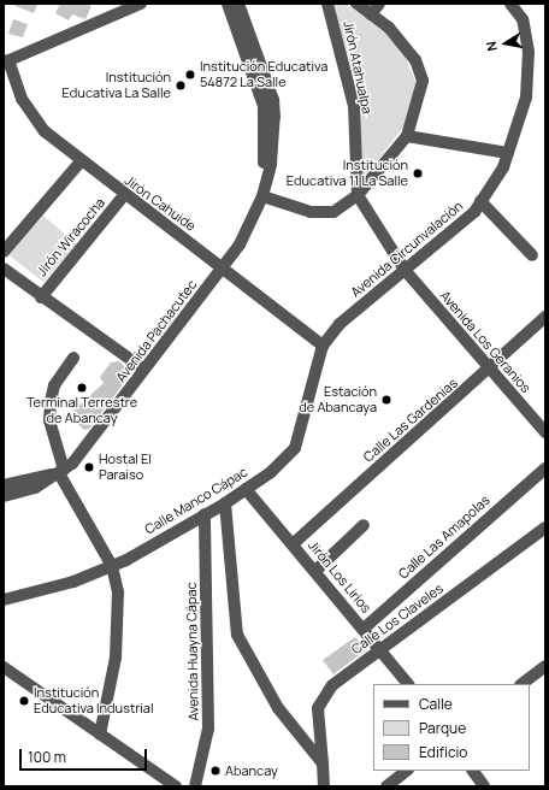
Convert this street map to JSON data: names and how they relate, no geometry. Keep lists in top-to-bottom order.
{
  "streets": {
    "street": [
      "Jirón Atahualpa",
      "Jirón Cahuide",
      "Jirón Wiracocha",
      "Avenida Circunvalación",
      "Avenida Pachacutec",
      "Avenida Los Geranios",
      "Calle Las Gardenias",
      "Calle Manco Cápac",
      "Calle Las Amapolas",
      "Jirón Los Lirios",
      "Calle Los Claveles",
      "Avenida Huayna Cápac"
    ]
  },
  "crossings": [
    ["Jirón Atahualpa", "Avenida Los Geranios"],
    ["Jirón Cahuide", "Jirón Wiracocha"],
    ["Jirón Cahuide", "Avenida Circunvalación"],
    ["Jirón Cahuide", "Avenida Pachacutec"],
    ["Jirón Cahuide", "Calle Manco Cápac"],
    ["Avenida Circunvalación", "Avenida Los Geranios"],
    ["Avenida Circunvalación", "Calle Manco Cápac"],
    ["Avenida Los Geranios", "Calle Las Gardenias"],
    ["Calle Las Gardenias", "Jirón Los Lirios"],
    ["Calle Manco Cápac", "Jirón Los Lirios"],
    ["Calle Manco Cápac", "Avenida Huayna Cápac"],
    ["Calle Las Amapolas", "Jirón Los Lirios"],
    ["Jirón Los Lirios", "Calle Los Claveles"]
  ],
  "places": [
    "Institución Educativa 54872 La Salle",
    "Institución Educativa La Salle",
    "Institución Educativa 11 La Salle",
    "Terminal Terrestre de Abancay",
    "Estación de Abancaya",
    "Hostal El Paraiso",
    "Institución Educativa Industrial",
    "Abancay"
  ],
  "legend": ["Calle", "Parque", "Edificio"],
  "scale_bar": "100 m",
  "north": "left"
}
